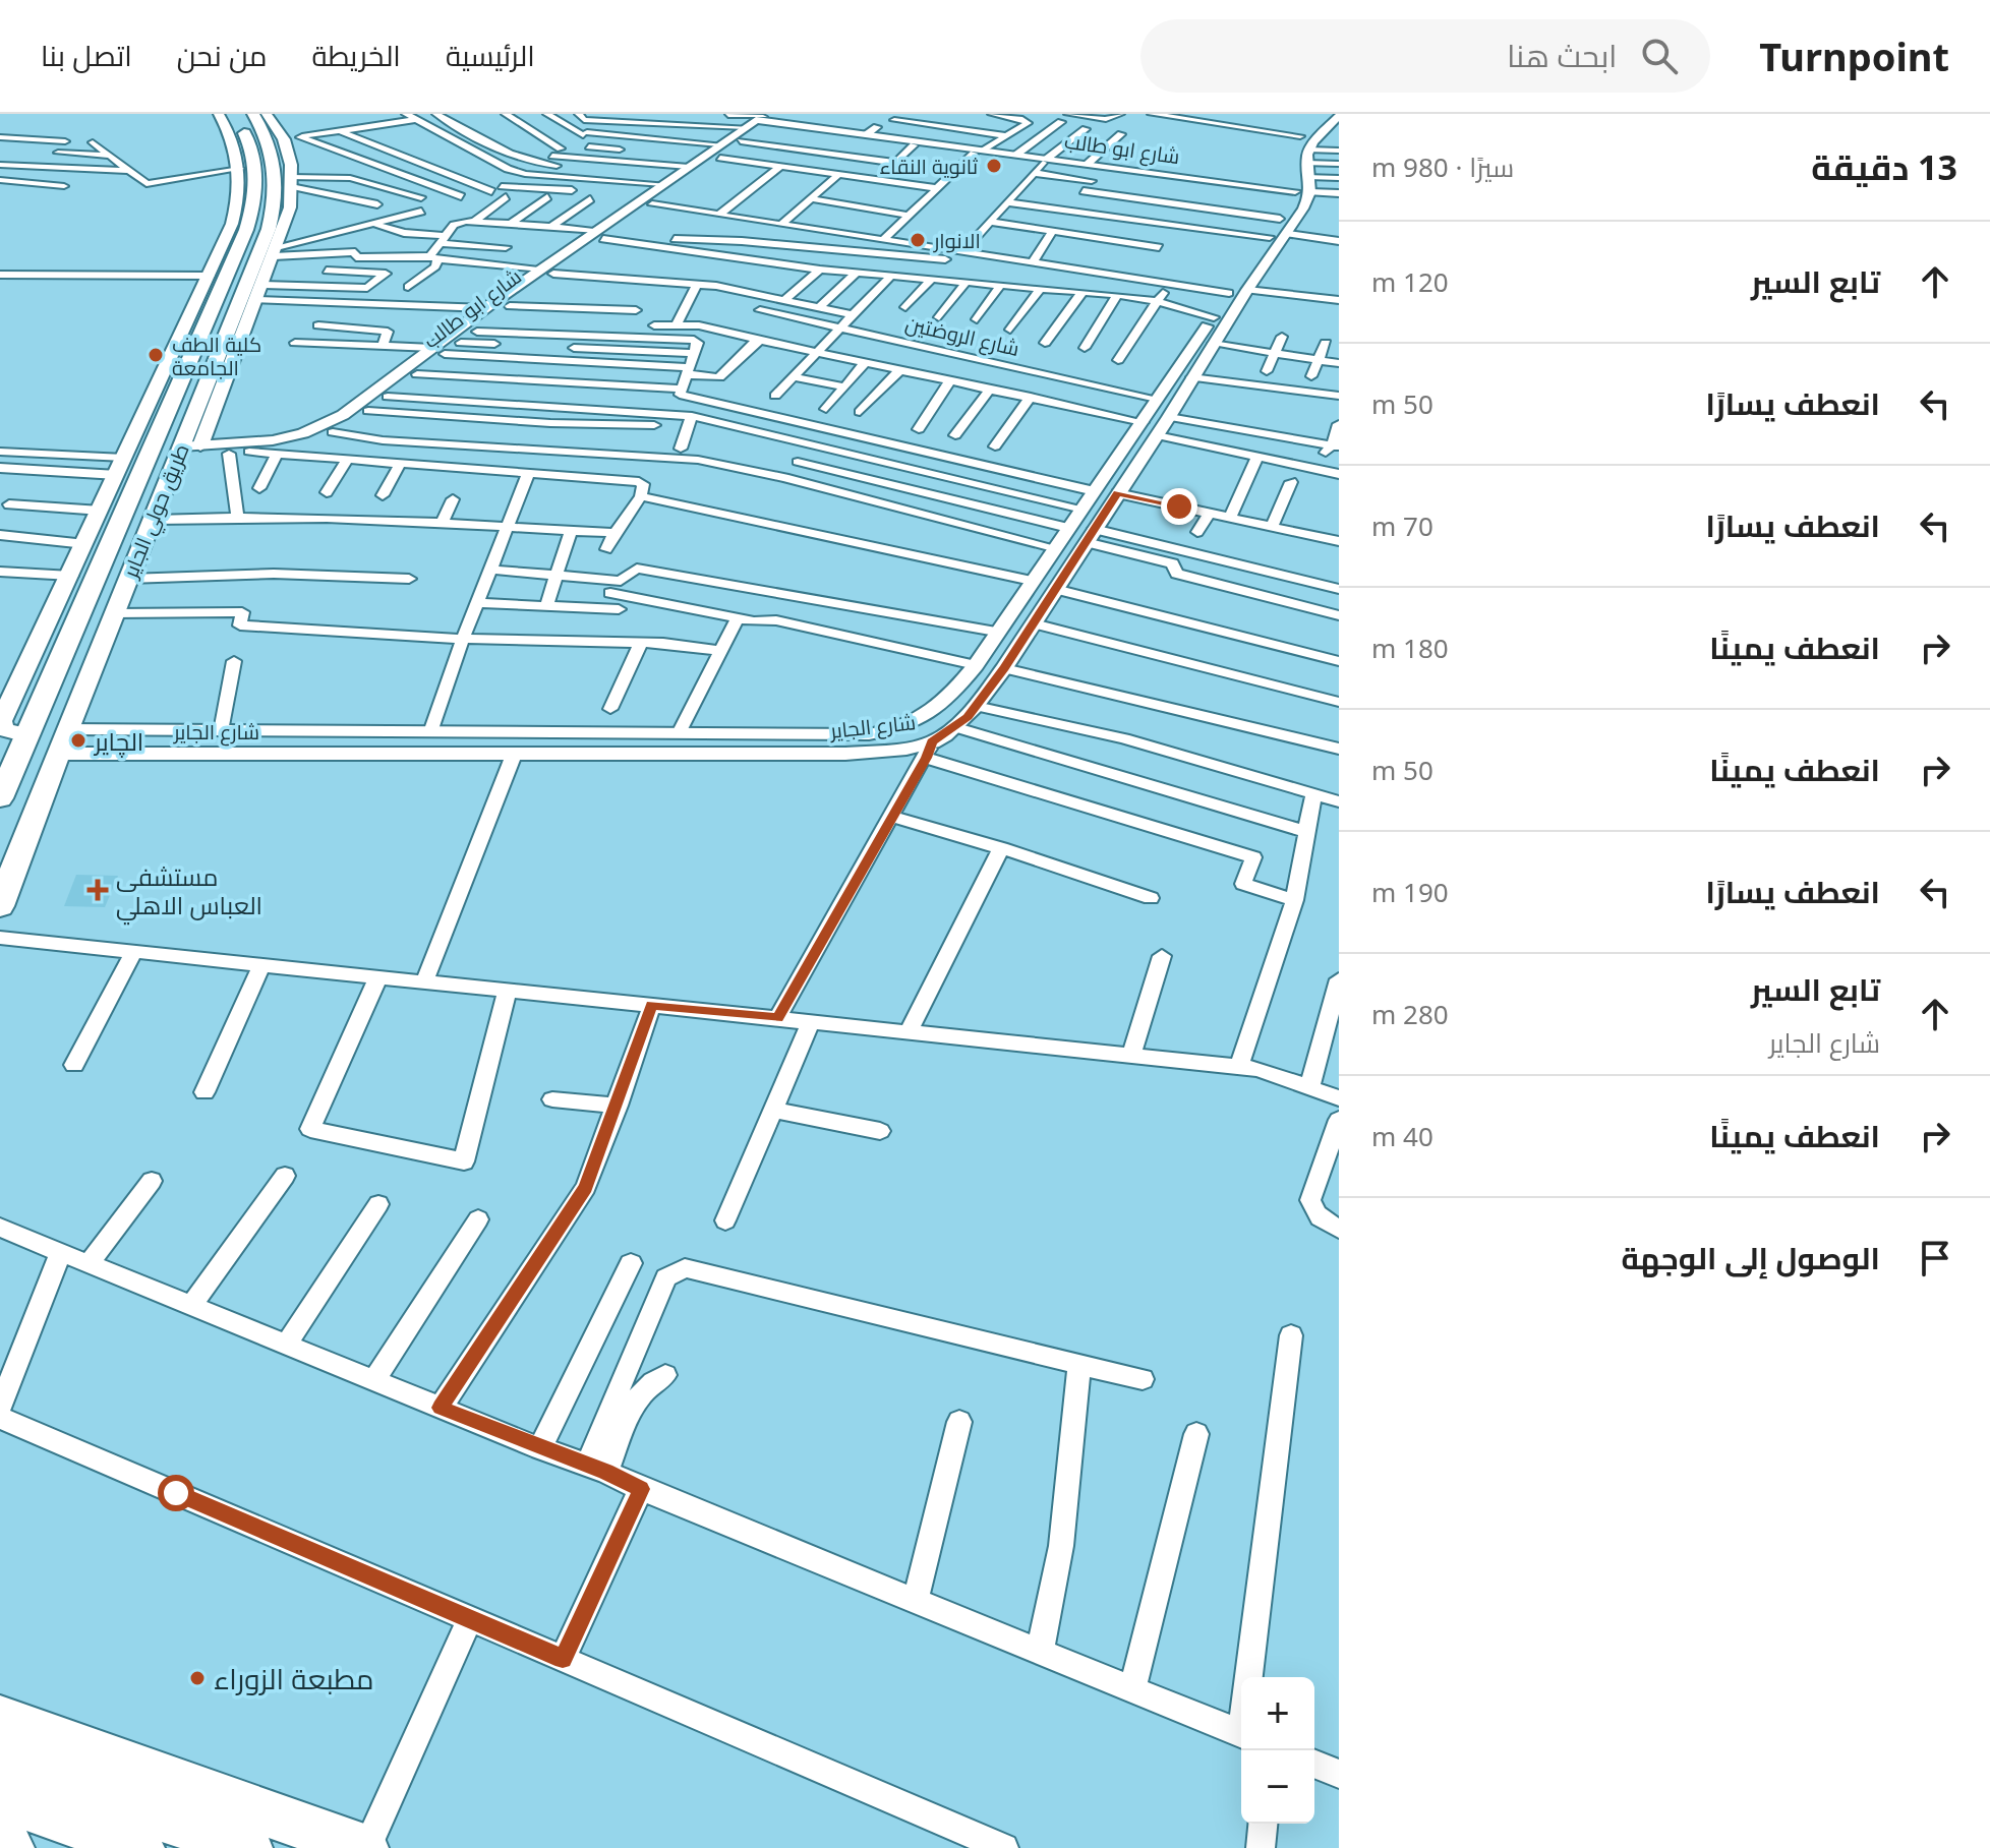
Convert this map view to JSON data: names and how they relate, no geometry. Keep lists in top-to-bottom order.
{
  "streets": {
    "highway": ["طريق حولي الجاير"],
    "street": ["شارع ابو طالب", "شارع الروضتين", "شارع الجاير"]
  },
  "crossings": [
    ["شارع ابو طالب", "طريق حولي الجاير"],
    ["شارع ابو طالب", "شارع الجاير"],
    ["شارع الروضتين", "شارع الجاير"],
    ["طريق حولي الجاير", "شارع الجاير"]
  ],
  "places": {
    "other": [
      "ثانوية النقاء",
      "الانوار",
      "كلية الطف الجامعة",
      "الچاير",
      "مطبعة الزوراء"
    ],
    "health": ["مستشفى العباس الاهلي"]
  },
  "page": {
    "header": "Turnpoint",
    "search": "ابحث هنا",
    "nav": [
      "الرئيسية",
      "الخريطة",
      "من نحن",
      "اتصل بنا"
    ],
    "heading": ["13 دقيقة", "سيرًا · 980 m"],
    "list": [
      ["تابع السير", "120 m"],
      ["انعطف يسارًا", "50 m"],
      ["انعطف يسارًا", "70 m"],
      ["انعطف يمينًا", "180 m"],
      ["انعطف يمينًا", "50 m"],
      ["انعطف يسارًا", "190 m"],
      ["تابع السير", "شارع الجاير", "280 m"],
      ["انعطف يمينًا", "40 m"],
      "الوصول إلى الوجهة"
    ],
    "map_buttons": ["+", "−"]
  }
}
